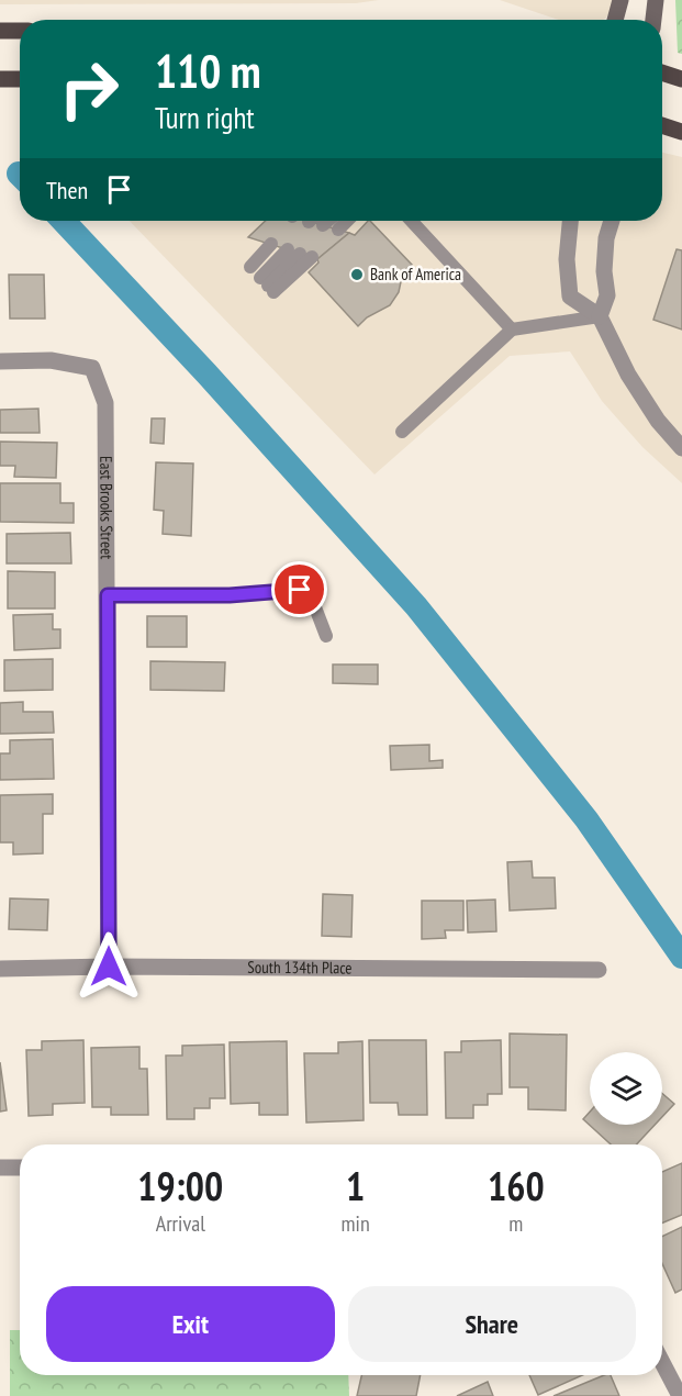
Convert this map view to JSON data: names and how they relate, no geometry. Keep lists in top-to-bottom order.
{
  "streets": {
    "street": ["East Brooks Street", "South 134th Place"]
  },
  "crossings": [
    ["East Brooks Street", "South 134th Place"]
  ],
  "places": ["Bank of America"],
  "page": {
    "turn": ["110 m", "Turn right"],
    "then": "Then",
    "eta": [
      "19:00",
      "Arrival",
      "1",
      "min",
      "160",
      "m"
    ],
    "buttons": ["Exit", "Share"]
  }
}
